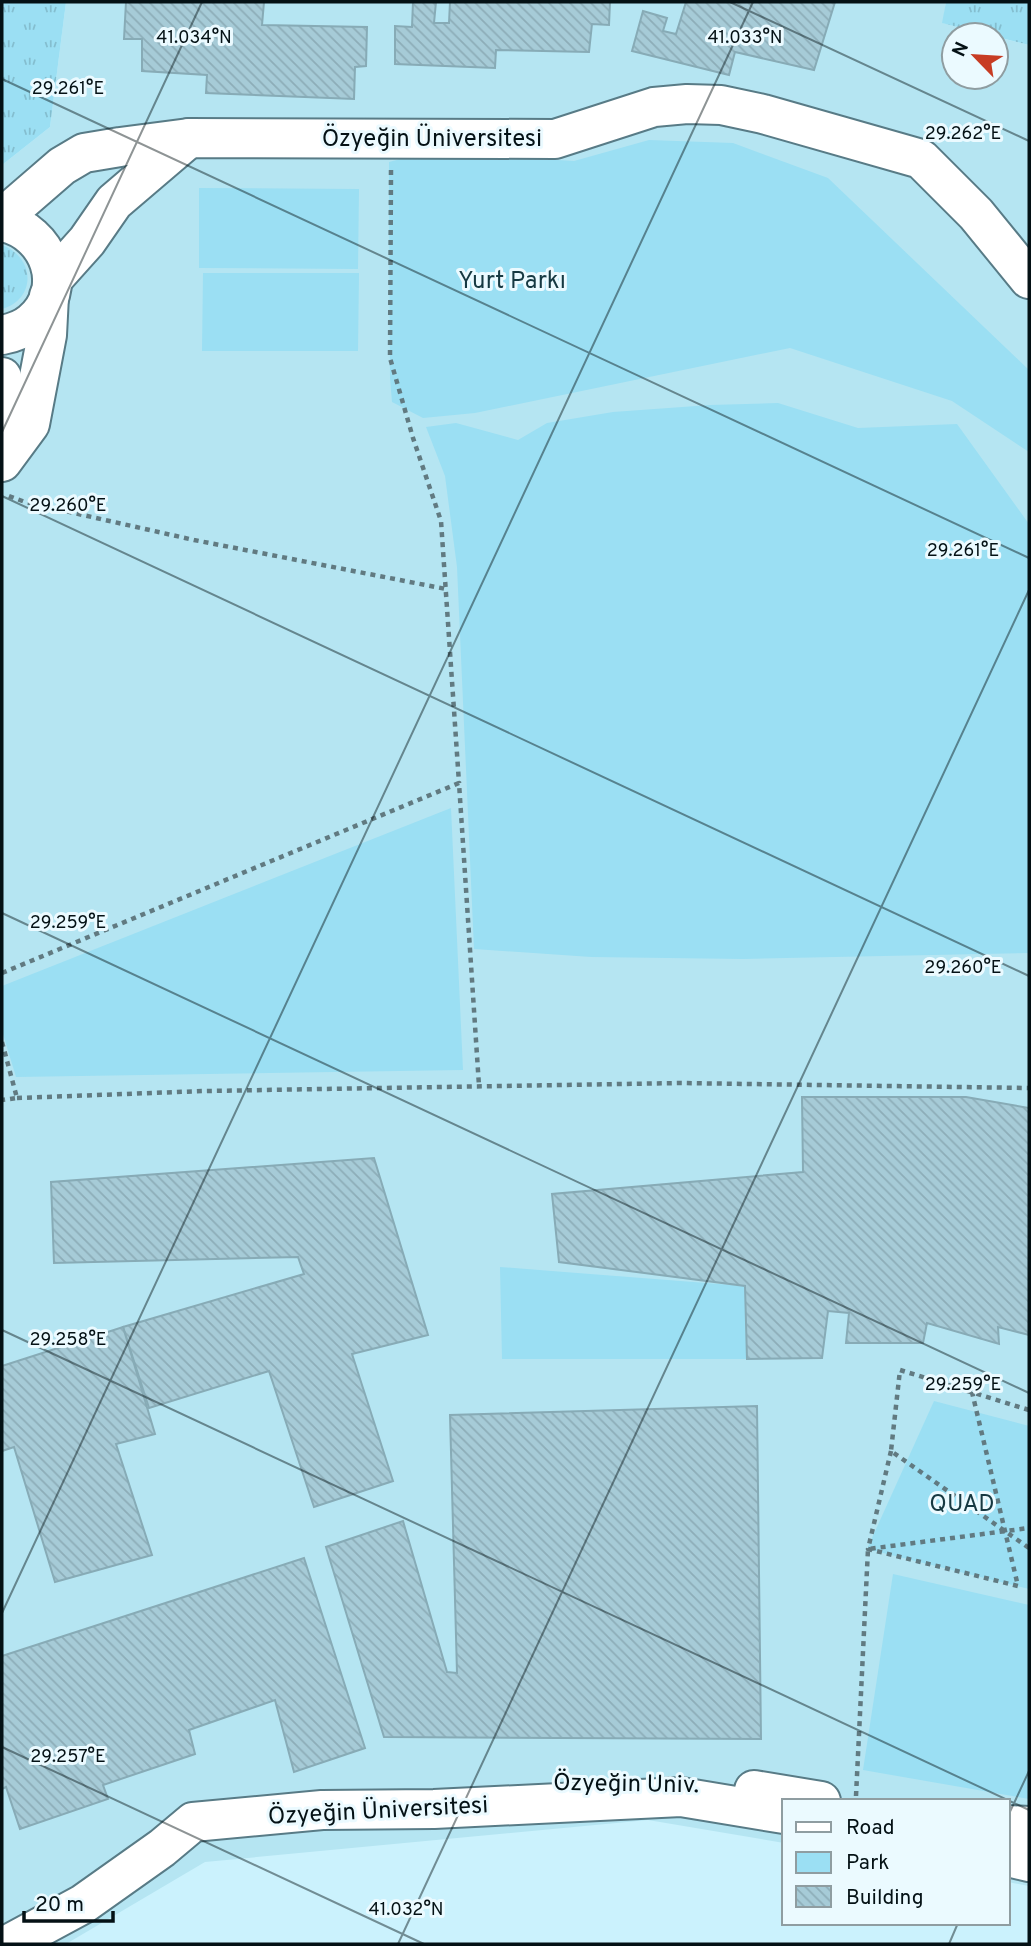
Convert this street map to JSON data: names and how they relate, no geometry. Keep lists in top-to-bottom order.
{
  "streets": {
    "street": ["Özyeğin Üniversitesi", "Özyeğin Univ."]
  },
  "crossings": [
    ["Özyeğin Üniversitesi", "Özyeğin Univ."]
  ],
  "parks": ["Yurt Parkı", "QUAD"],
  "legend": ["Road", "Park", "Building"],
  "scale_bar": "20 m",
  "north": "top left",
  "coordinates": [
    "41.034°N",
    "41.033°N",
    "29.261°E",
    "29.262°E",
    "29.260°E",
    "29.259°E",
    "29.258°E",
    "29.257°E",
    "41.032°N"
  ]
}
